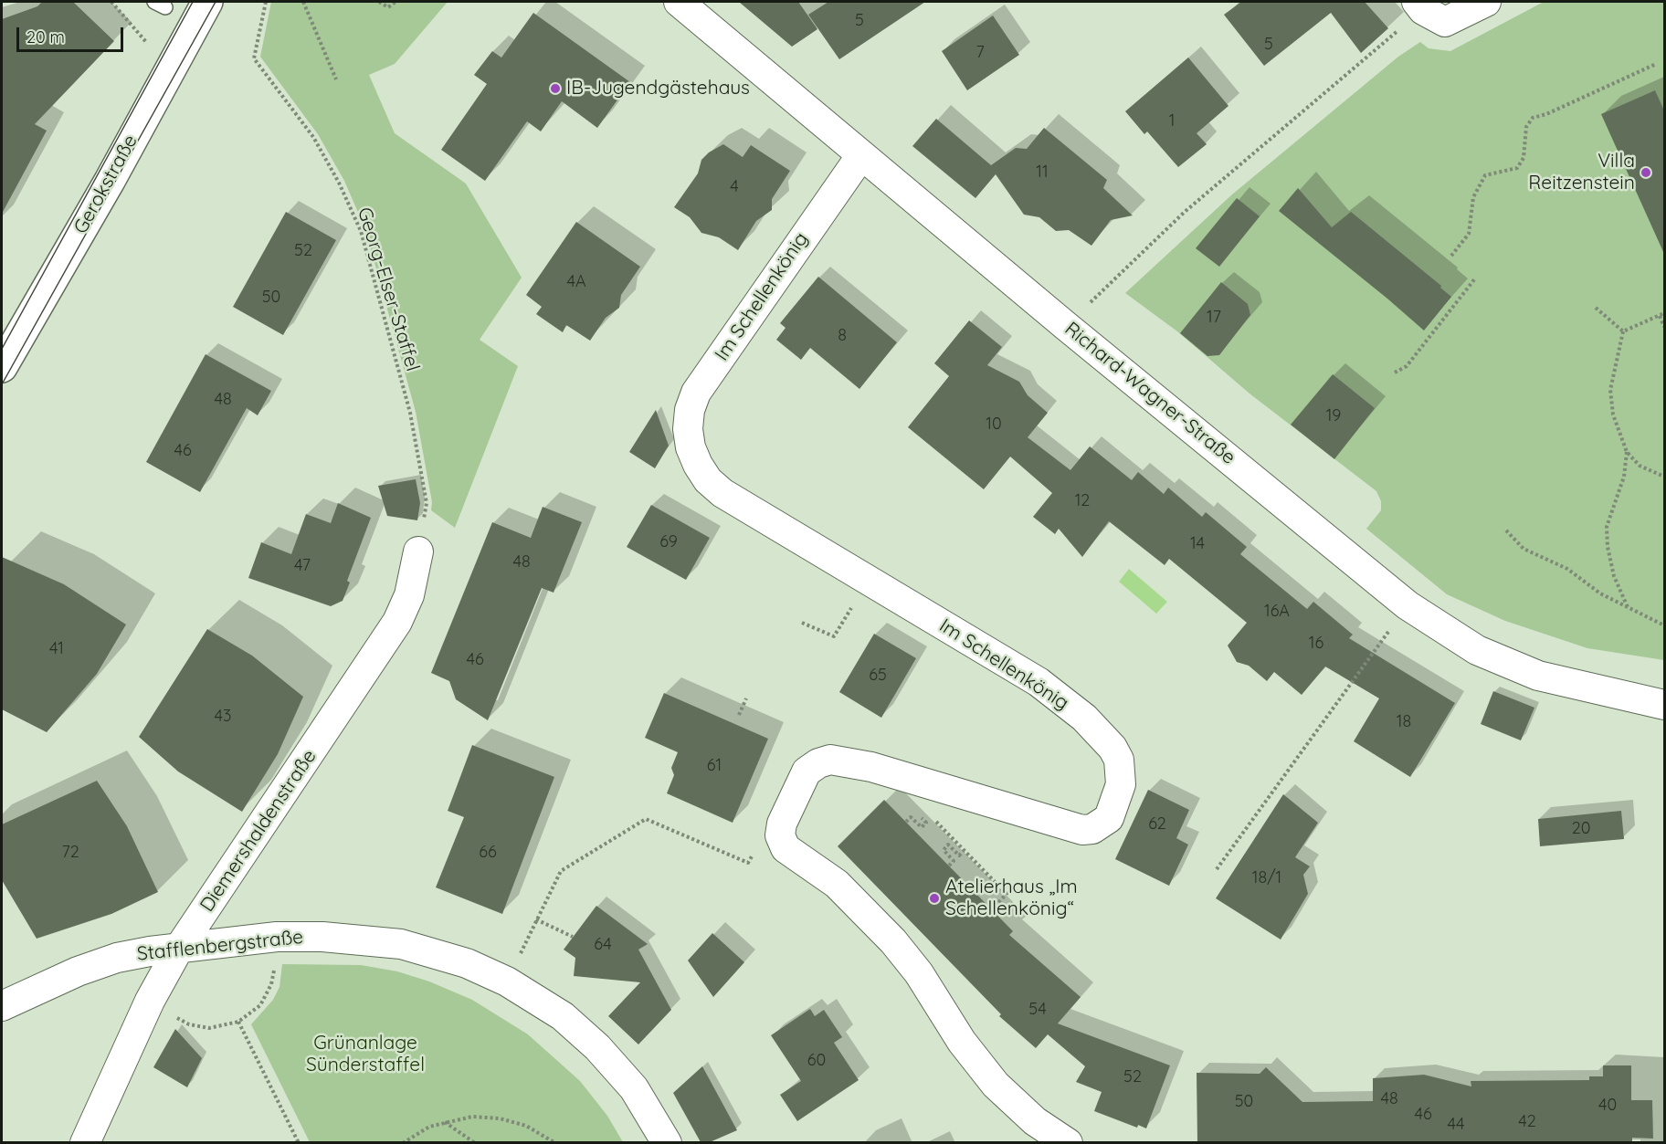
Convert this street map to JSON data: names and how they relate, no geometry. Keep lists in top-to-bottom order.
{
  "streets": {
    "street": [
      "Gerokstraße",
      "Im Schellenkönig",
      "Richard-Wagner-Straße",
      "Diemershaldenstraße",
      "Stafflenbergstraße"
    ],
    "path": ["Georg-Elser-Staffel"]
  },
  "crossings": [
    ["Im Schellenkönig", "Richard-Wagner-Straße"],
    ["Diemershaldenstraße", "Stafflenbergstraße"]
  ],
  "parks": ["Grünanlage Sünderstaffel"],
  "places": ["IB-Jugendgästehaus", "Villa Reitzenstein", "Atelierhaus „Im Schellenkönig“"],
  "house_numbers": [
    "5",
    "5",
    "7",
    "1",
    "11",
    "4",
    "52",
    "4A",
    "50",
    "17",
    "8",
    "48",
    "19",
    "10",
    "46",
    "12",
    "69",
    "14",
    "48",
    "47",
    "16A",
    "16",
    "41",
    "46",
    "65",
    "43",
    "18",
    "61",
    "62",
    "20",
    "72",
    "66",
    "18/1",
    "64",
    "54",
    "60",
    "52",
    "48",
    "50",
    "40",
    "46",
    "42",
    "44"
  ],
  "scale_bar": "20 m"
}
